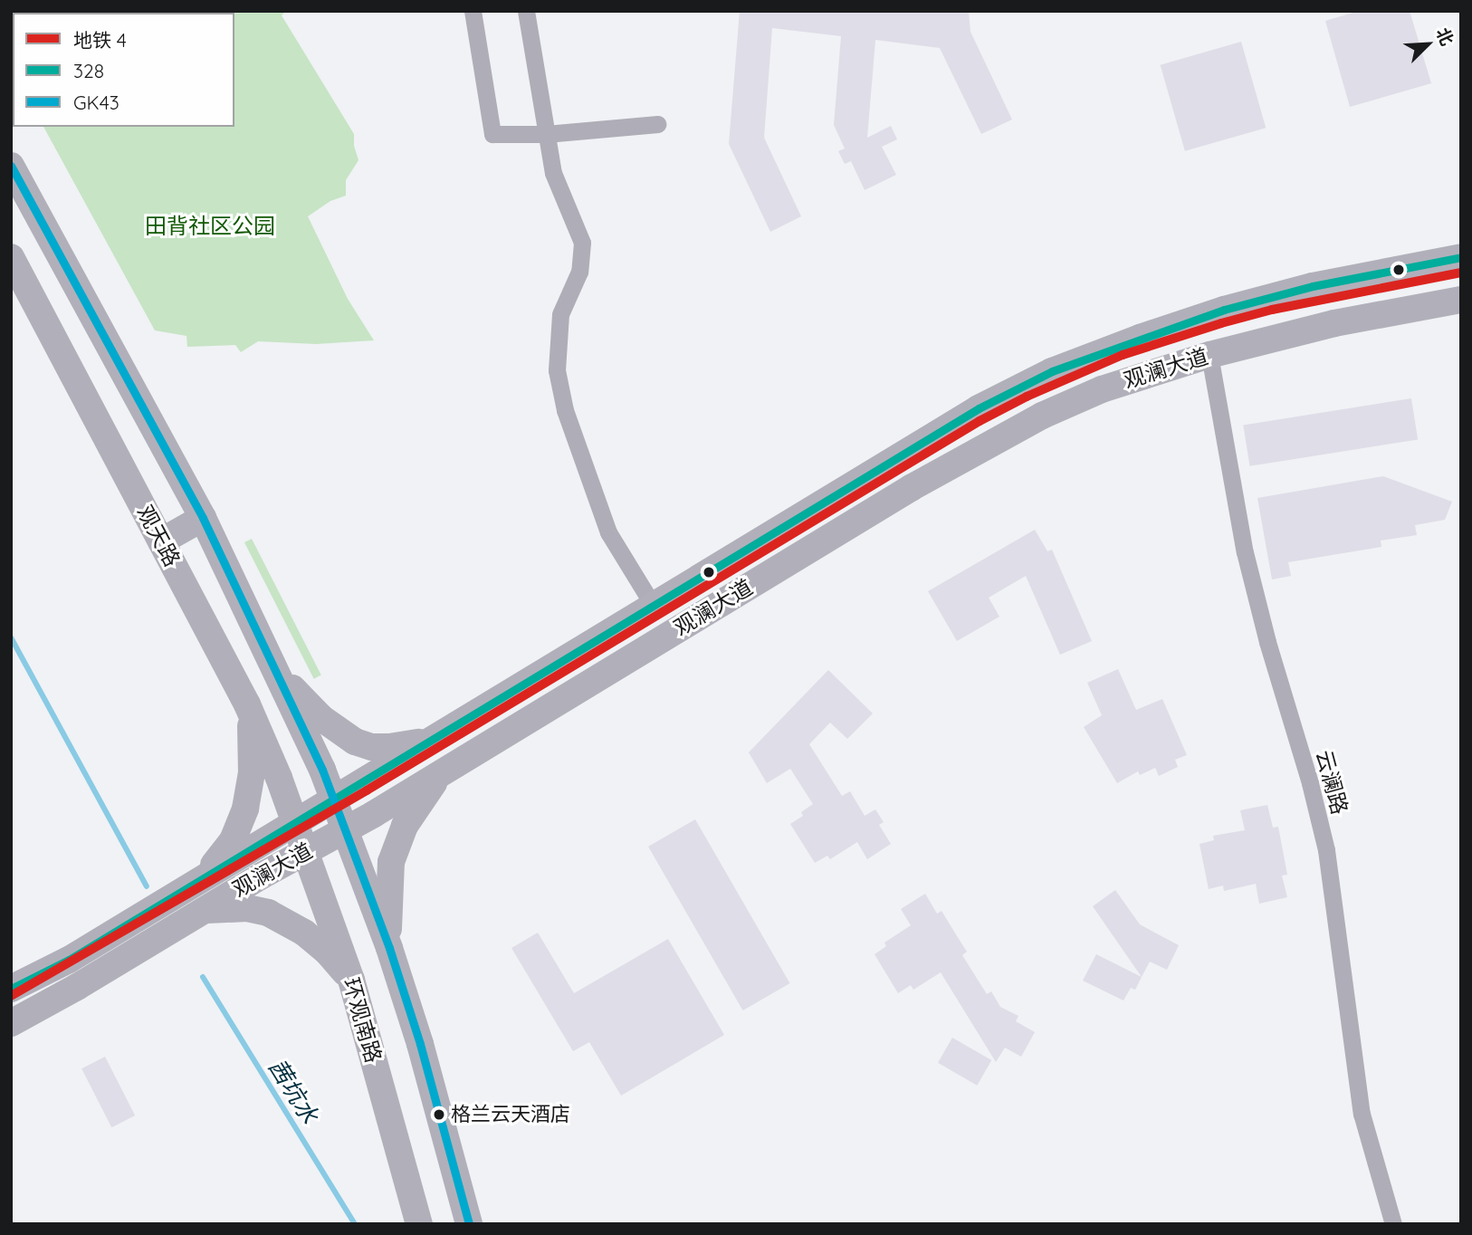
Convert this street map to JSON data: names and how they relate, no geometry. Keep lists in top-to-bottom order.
{
  "streets": {
    "main road": ["观澜大道", "观天路", "环观南路"],
    "street": ["云澜路"]
  },
  "crossings": [
    ["观澜大道", "观天路"],
    ["观澜大道", "云澜路"],
    ["观澜大道", "环观南路"],
    ["观天路", "环观南路"]
  ],
  "water": ["茜坑水"],
  "parks": ["田背社区公园"],
  "places": ["格兰云天酒店"],
  "lines": ["transit line GK43", "transit line 328", "metro line 4"],
  "legend": ["地铁 4", "328", "GK43"],
  "north": "top right"
}
